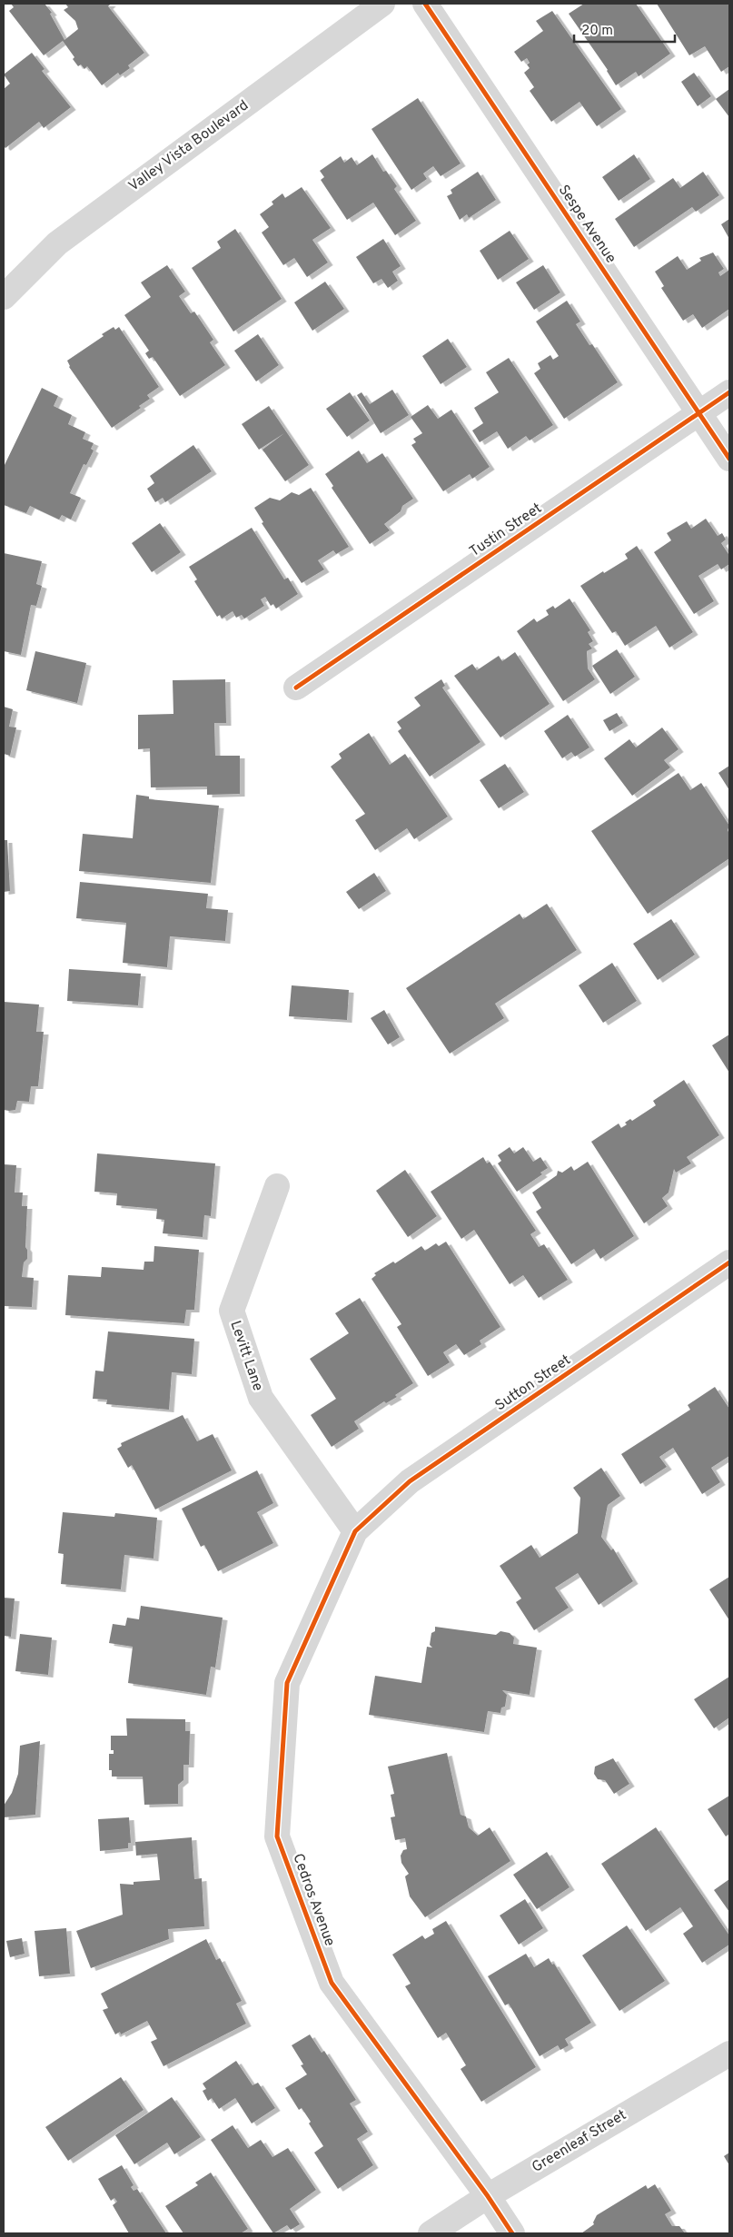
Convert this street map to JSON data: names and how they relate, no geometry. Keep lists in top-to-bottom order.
{
  "streets": {
    "street": [
      "Valley Vista Boulevard",
      "Sespe Avenue",
      "Tustin Street",
      "Levitt Lane",
      "Sutton Street",
      "Cedros Avenue",
      "Greenleaf Street"
    ]
  },
  "crossings": [
    ["Sespe Avenue", "Tustin Street"],
    ["Levitt Lane", "Sutton Street"],
    ["Levitt Lane", "Cedros Avenue"],
    ["Sutton Street", "Cedros Avenue"],
    ["Cedros Avenue", "Greenleaf Street"]
  ],
  "scale_bar": "20 m"
}
